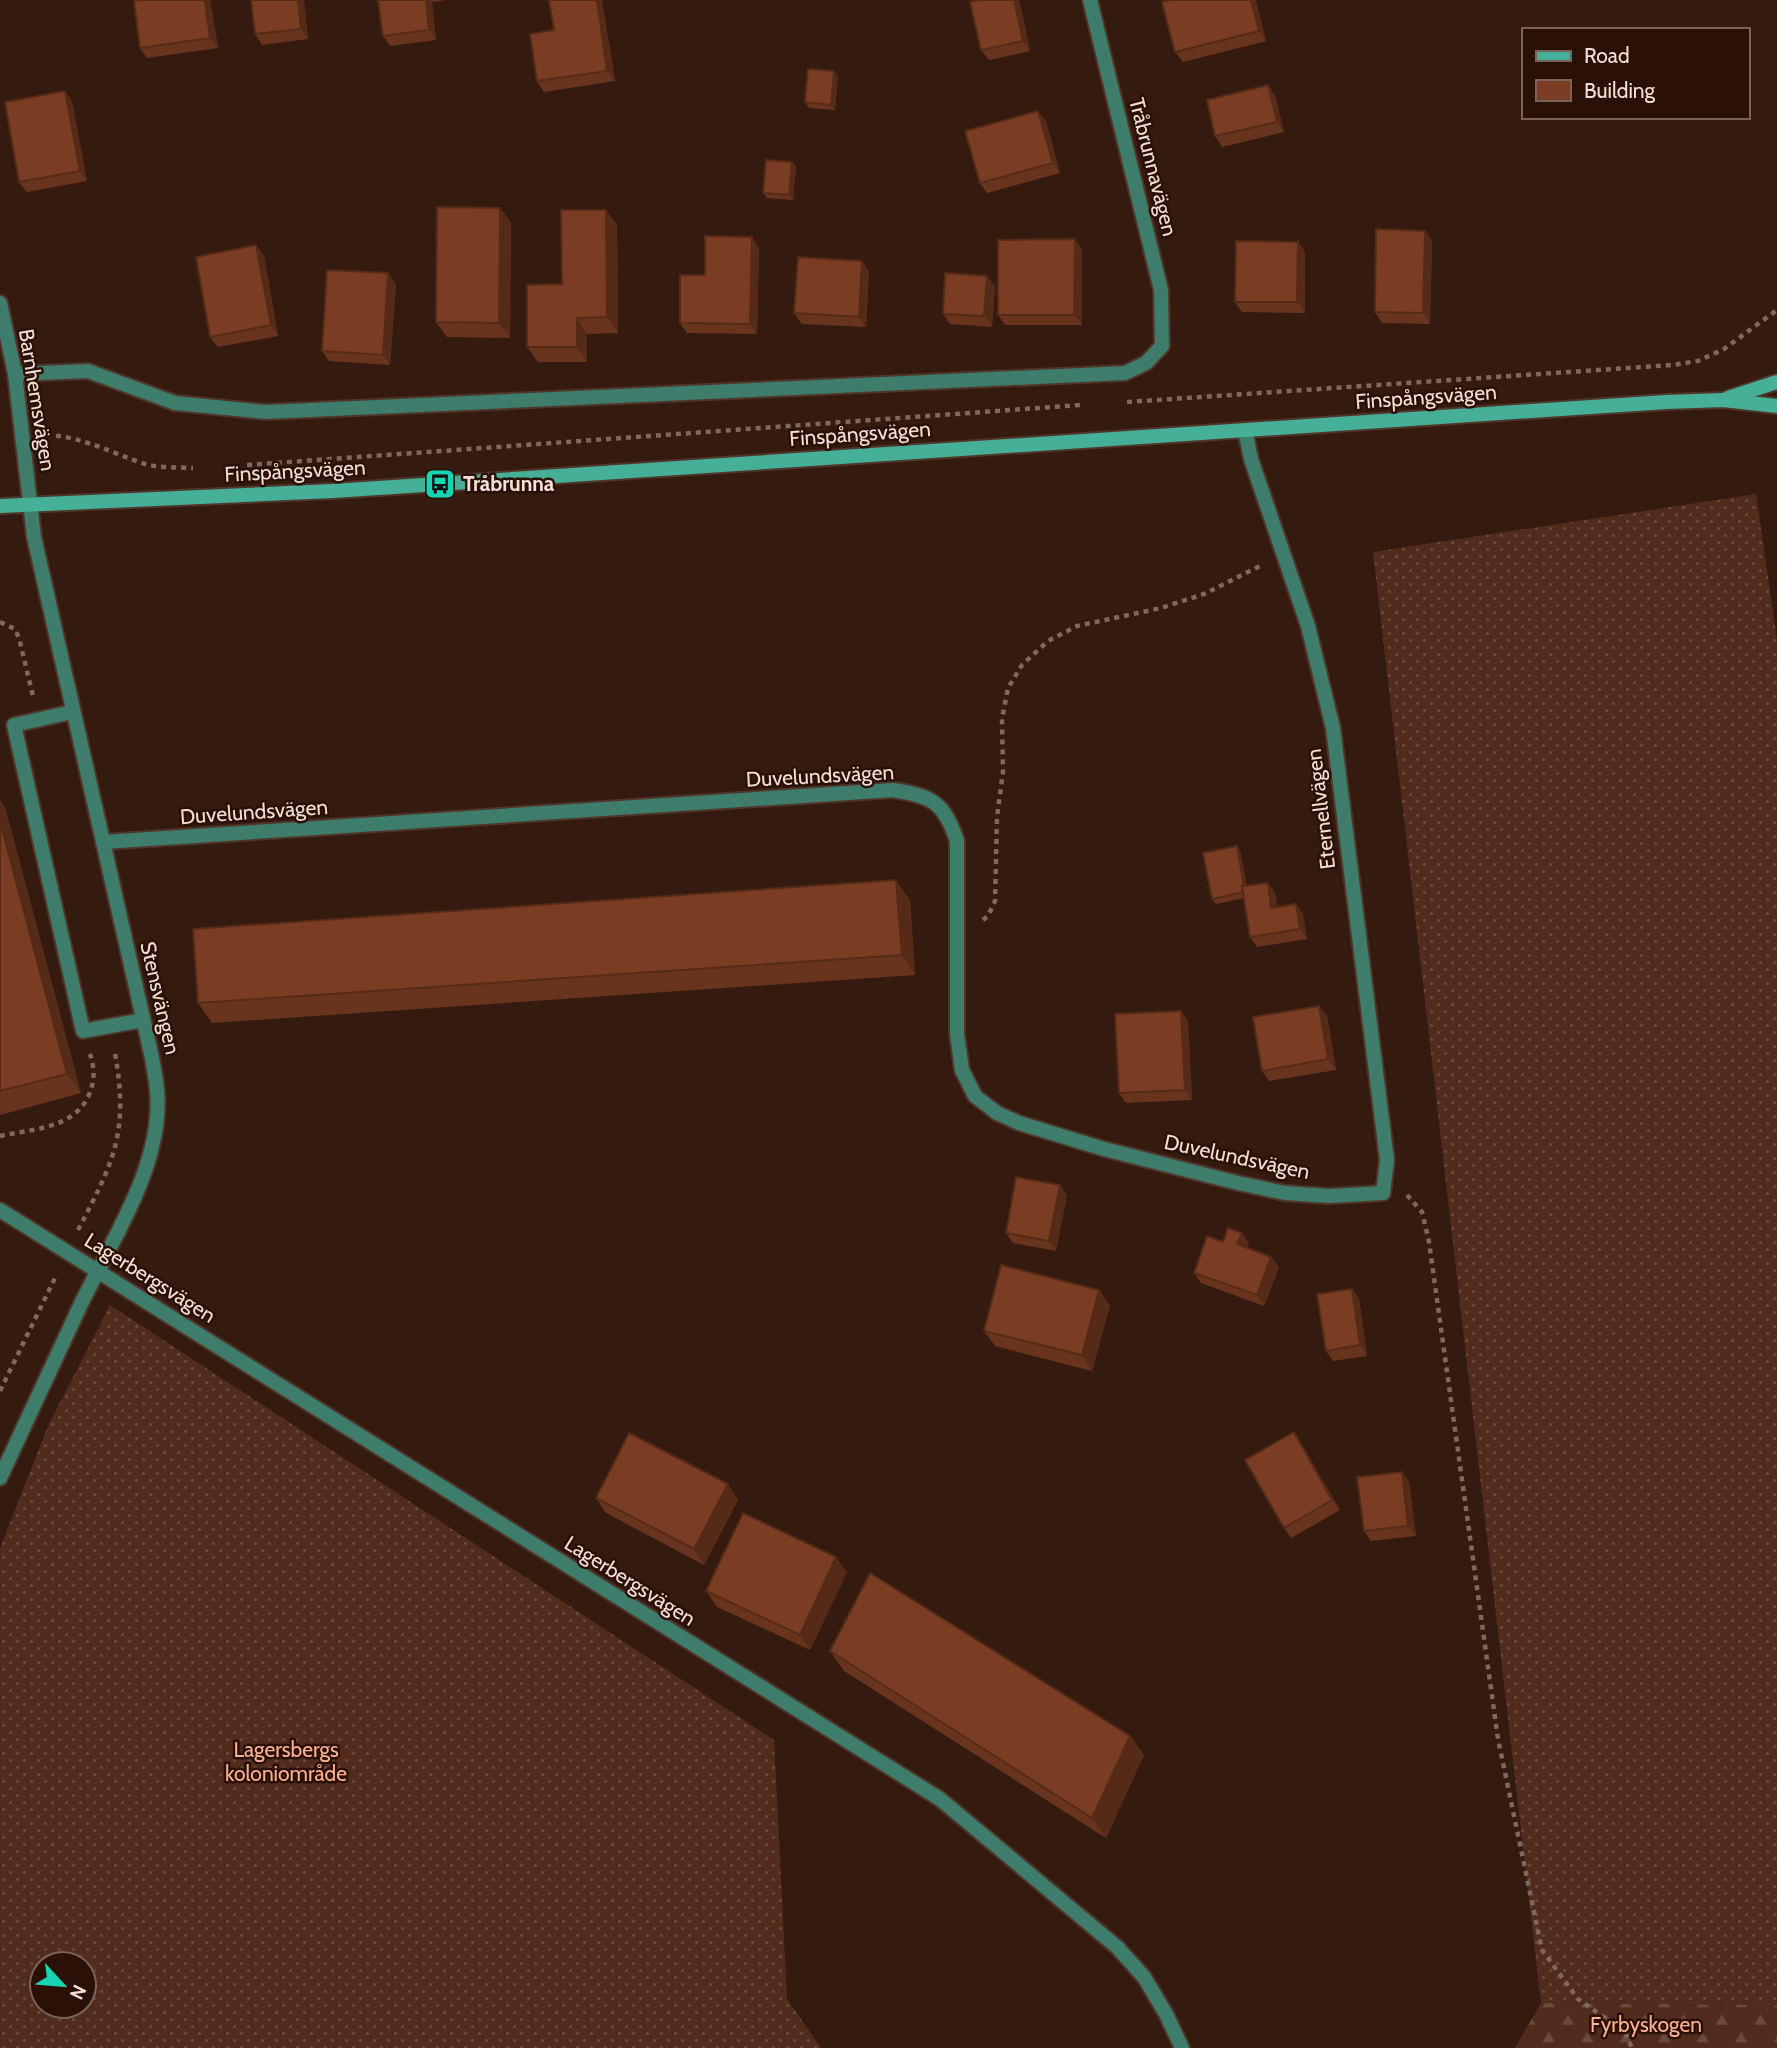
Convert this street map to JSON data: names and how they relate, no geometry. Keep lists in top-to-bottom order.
{
  "streets": {
    "main road": ["Finspångsvägen"],
    "street": [
      "Tråbrunnavägen",
      "Barnhemsvägen",
      "Duvelundsvägen",
      "Eternellvägen",
      "Stensvängen",
      "Lagerbergsvägen"
    ]
  },
  "crossings": [
    ["Tråbrunnavägen", "Barnhemsvägen"],
    ["Finspångsvägen", "Barnhemsvägen"],
    ["Finspångsvägen", "Eternellvägen"],
    ["Finspångsvägen", "Stensvängen"],
    ["Barnhemsvägen", "Stensvängen"],
    ["Duvelundsvägen", "Eternellvägen"],
    ["Duvelundsvägen", "Stensvängen"],
    ["Stensvängen", "Lagerbergsvägen"]
  ],
  "parks": ["Lagersbergs koloniområde", "Fyrbyskogen"],
  "places": {
    "bus stop": ["Tråbrunna"]
  },
  "legend": ["Road", "Building"],
  "north": "bottom right"
}
